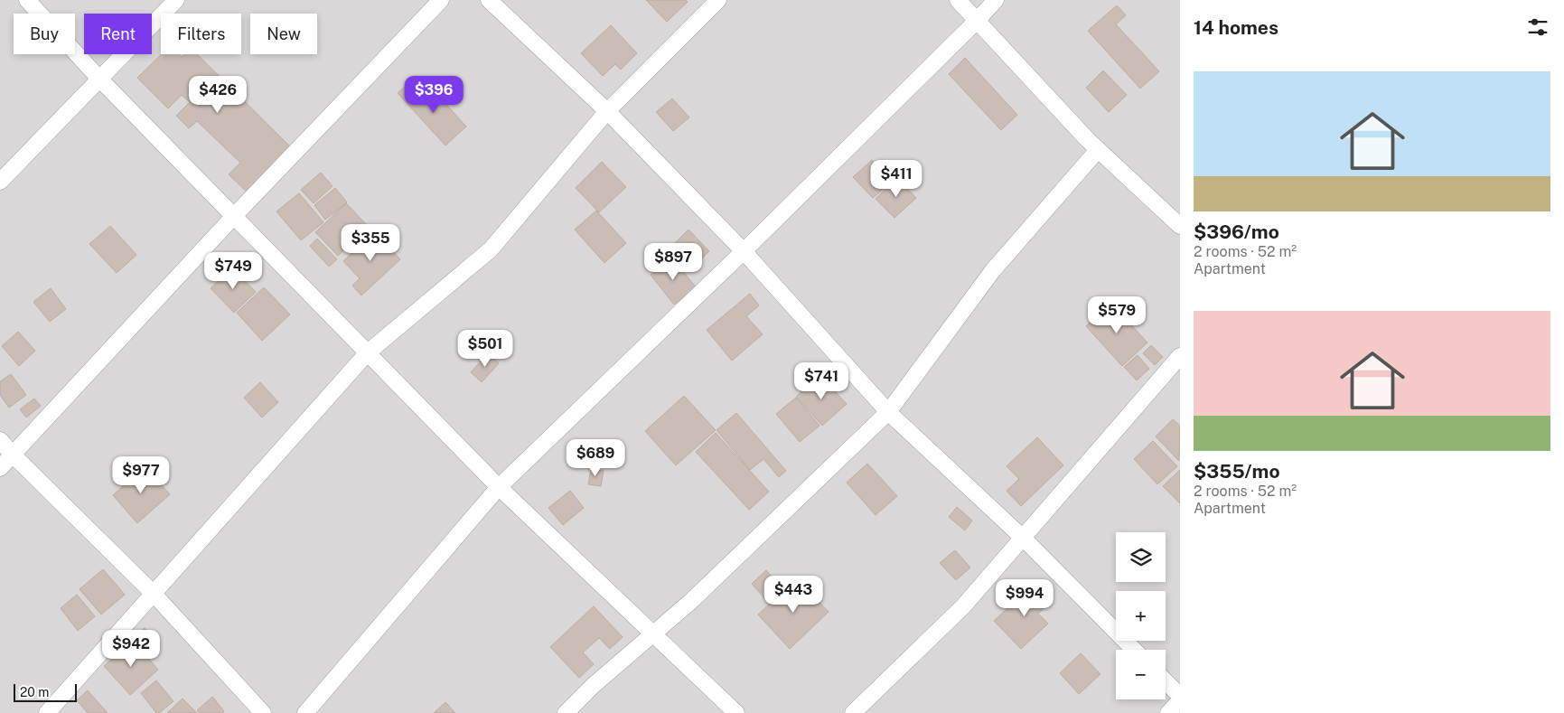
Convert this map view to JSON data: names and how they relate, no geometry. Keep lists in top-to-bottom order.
{
  "scale_bar": "20 m",
  "page": {
    "heading": "14 homes",
    "chip": [
      "Buy",
      "Rent",
      "Filters",
      "New"
    ],
    "list": [
      {
        "name": "$396/mo",
        "note": "2 rooms · 52 m² · Apartment"
      },
      {
        "name": "$355/mo",
        "note": "2 rooms · 52 m² · Apartment"
      }
    ],
    "price": [
      "$426",
      "$396",
      "$411",
      "$355",
      "$897",
      "$749",
      "$579",
      "$501",
      "$741",
      "$689",
      "$977",
      "$443",
      "$994",
      "$942"
    ],
    "map_buttons": ["+", "−"],
    "scale": "20 m"
  }
}
